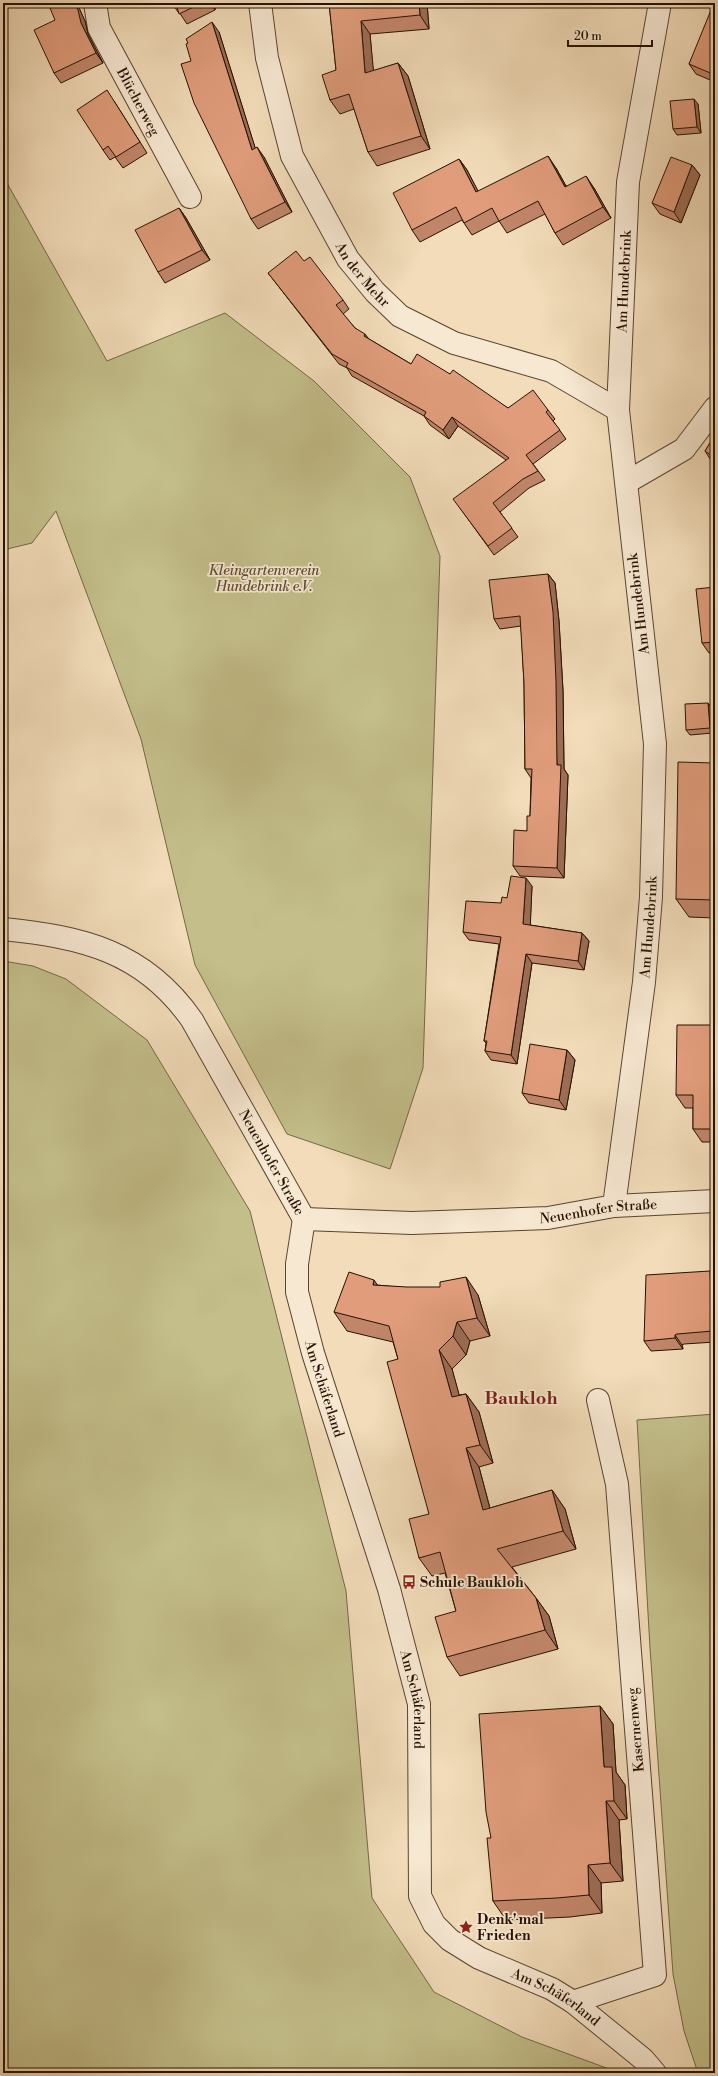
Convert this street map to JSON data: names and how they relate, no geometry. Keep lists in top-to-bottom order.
{
  "streets": {
    "street": [
      "Blücherweg",
      "An der Mehr",
      "Am Hundebrink",
      "Neuenhofer Straße",
      "Am Schäferland",
      "Kasernenweg"
    ]
  },
  "crossings": [
    ["An der Mehr", "Am Hundebrink"],
    ["Am Hundebrink", "Neuenhofer Straße"],
    ["Neuenhofer Straße", "Am Schäferland"],
    ["Am Schäferland", "Kasernenweg"]
  ],
  "districts": ["Baukloh"],
  "parks": ["Kleingartenverein Hundebrink e.V."],
  "places": {
    "bus stop": ["Schule Baukloh"],
    "place": ["Denk' mal Frieden"]
  },
  "scale_bar": "20 m"
}
